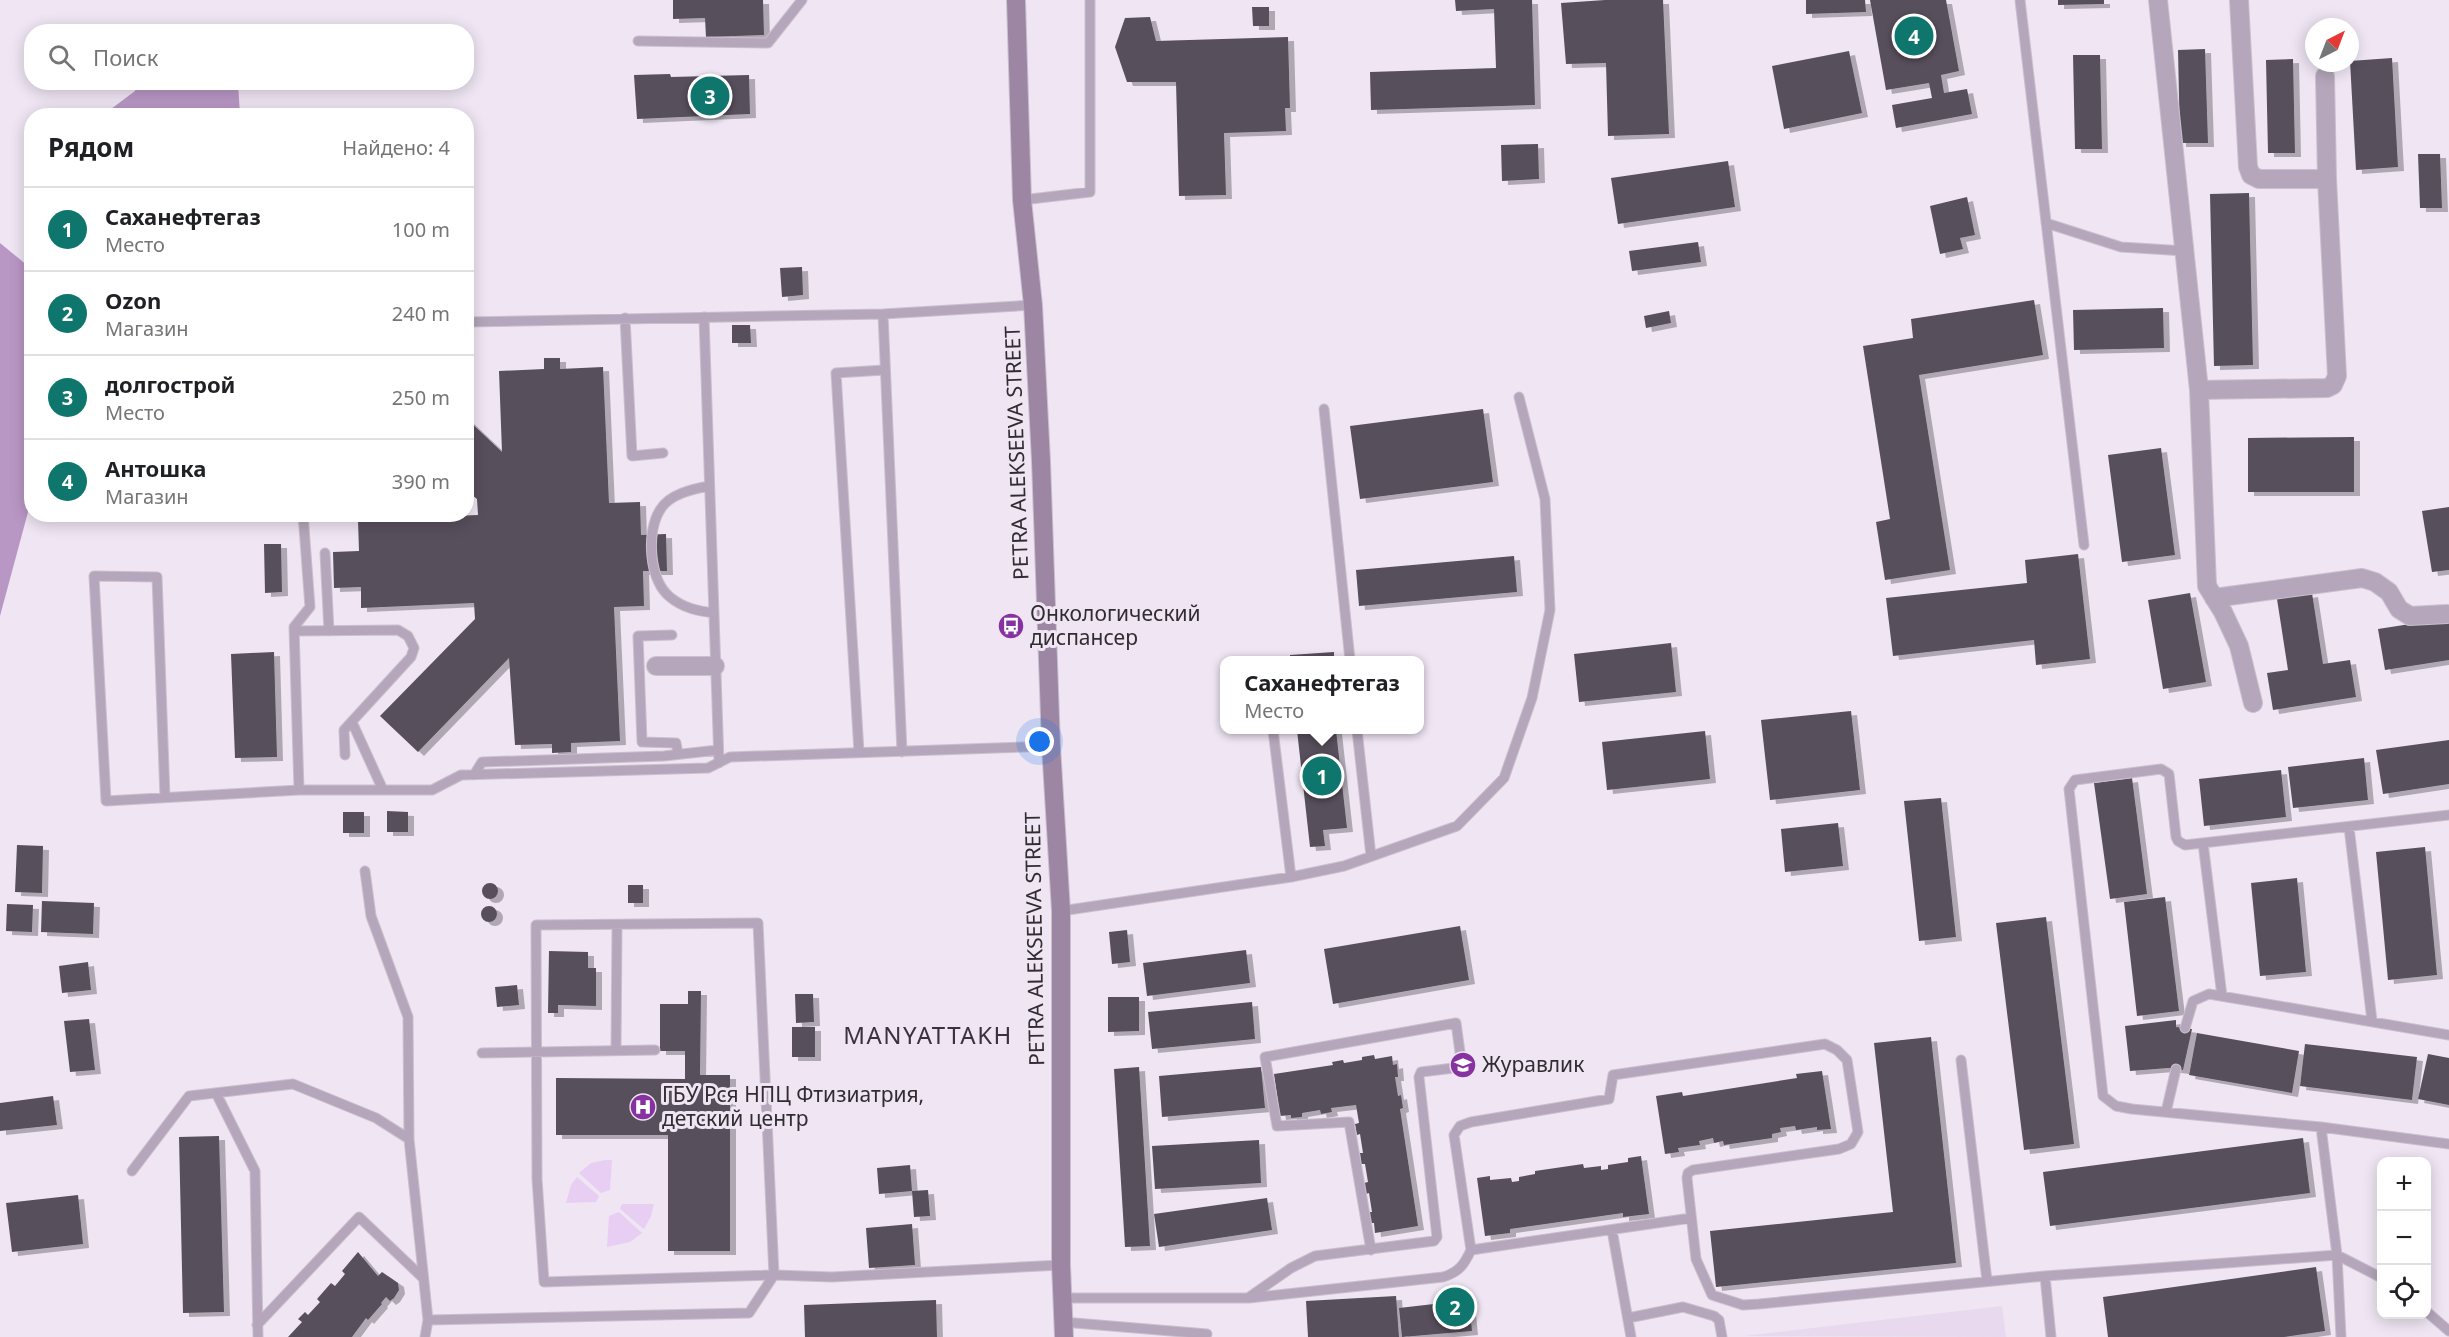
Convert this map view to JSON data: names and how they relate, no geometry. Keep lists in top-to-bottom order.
{
  "streets": {
    "street": ["PETRA ALEKSEEVA STREET"]
  },
  "districts": ["MANYATTAKH"],
  "places": {
    "bus stop": ["Онкологический диспансер"],
    "school or university": ["Журавлик"],
    "hospital": ["ГБУ Рся НПЦ Фтизиатрия, детский центр"]
  },
  "north": "top right",
  "page": {
    "pins": [
      "4",
      "3",
      "1",
      "2"
    ],
    "search": "Поиск",
    "heading": ["Рядом", "Найдено: 4"],
    "list": [
      {
        "mark": "1",
        "name": "Саханефтегаз",
        "note": "Место",
        "value": "100 m"
      },
      {
        "mark": "2",
        "name": "Ozon",
        "note": "Магазин",
        "value": "240 m"
      },
      {
        "mark": "3",
        "name": "долгострой",
        "note": "Место",
        "value": "250 m"
      },
      {
        "mark": "4",
        "name": "Антошка",
        "note": "Магазин",
        "value": "390 m"
      }
    ],
    "popup": ["Саханефтегаз", "Место"],
    "map_buttons": ["+", "−"]
  }
}
